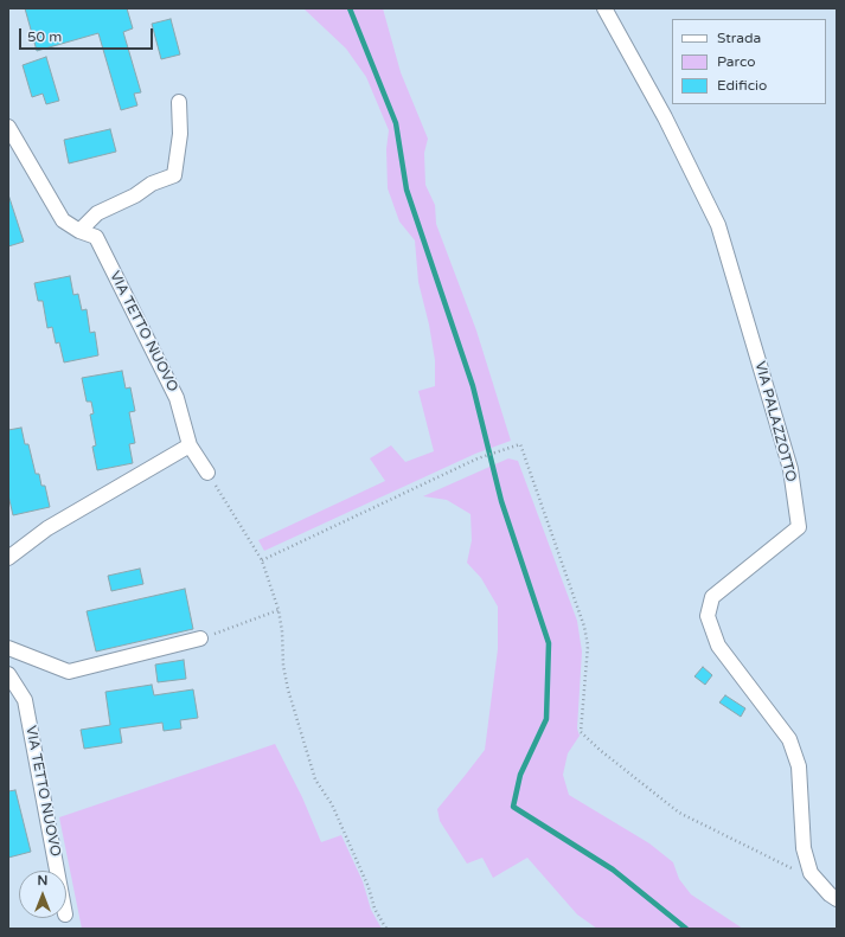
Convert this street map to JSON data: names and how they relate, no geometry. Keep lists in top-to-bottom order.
{
  "streets": {
    "street": ["VIA TETTO NUOVO", "VIA PALAZZOTTO"]
  },
  "legend": ["Strada", "Parco", "Edificio"],
  "scale_bar": "50 m",
  "north": "top"
}
